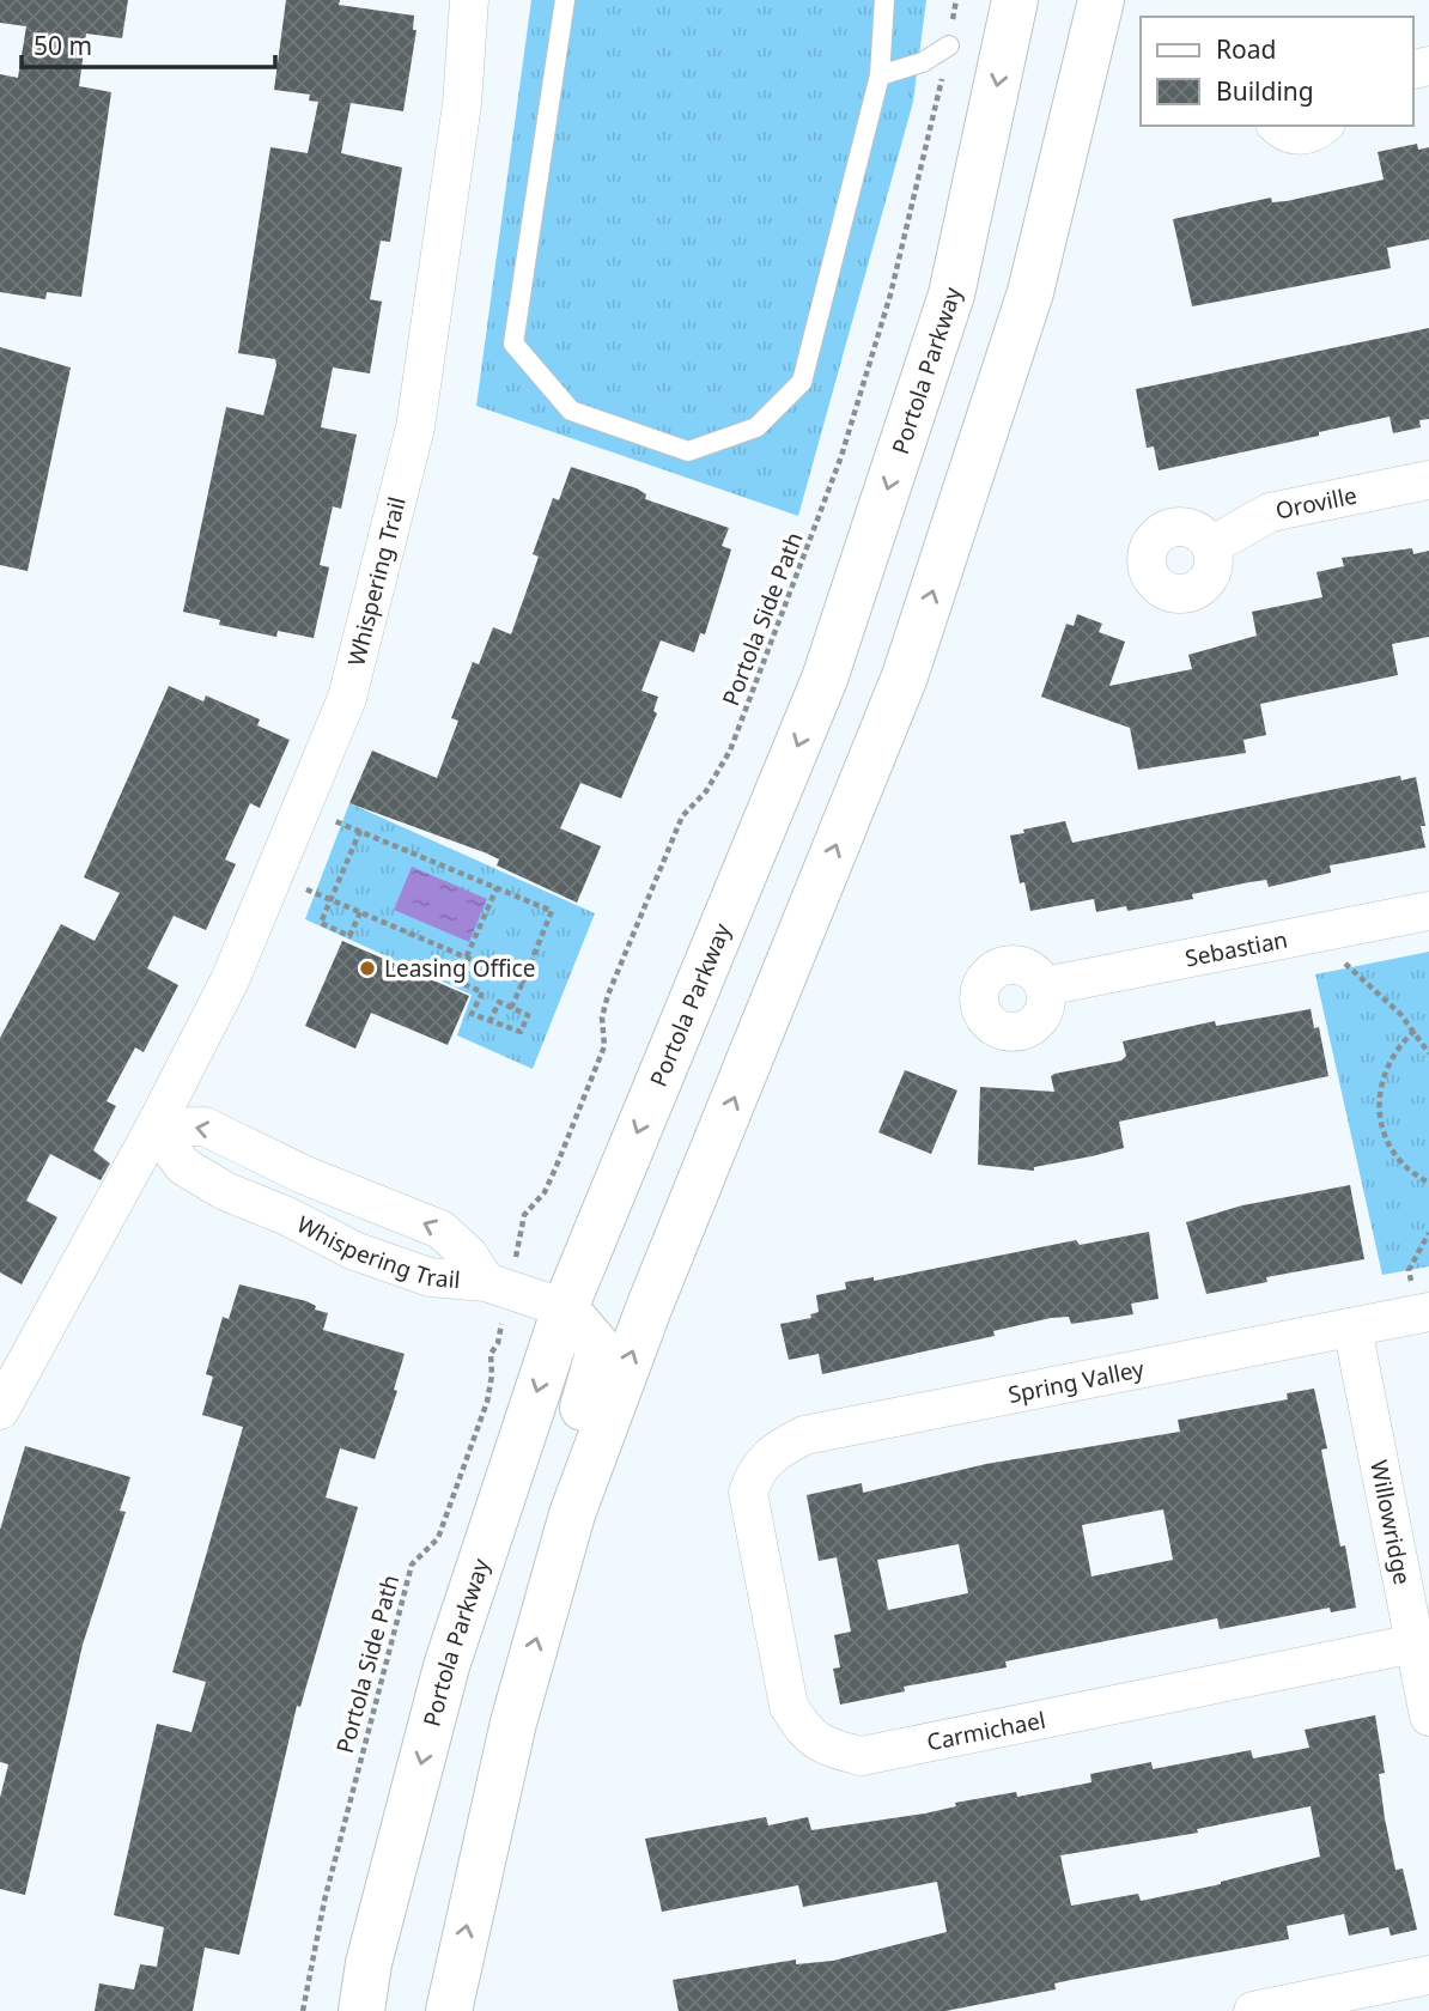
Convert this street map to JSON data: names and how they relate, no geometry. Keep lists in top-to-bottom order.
{
  "streets": {
    "main road": ["Portola Parkway"],
    "street": [
      "Oroville",
      "Whispering Trail",
      "Sebastian",
      "Spring Valley",
      "Willowridge",
      "Carmichael"
    ],
    "path": ["Portola Side Path"]
  },
  "crossings": [
    ["Portola Parkway", "Whispering Trail"],
    ["Spring Valley", "Willowridge"],
    ["Spring Valley", "Carmichael"],
    ["Willowridge", "Carmichael"]
  ],
  "places": ["Leasing Office"],
  "legend": ["Road", "Building"],
  "scale_bar": "50 m"
}
